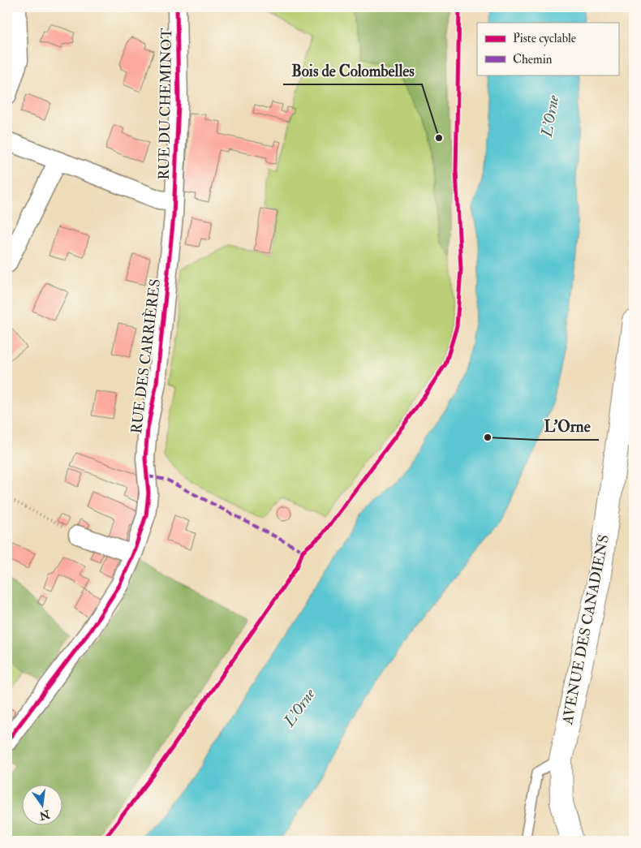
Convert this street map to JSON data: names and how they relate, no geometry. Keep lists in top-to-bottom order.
{
  "streets": {
    "street": ["RUE DU CHEMINOT", "RUE DES CARRIÈRES", "AVENUE DES CANADIENS"]
  },
  "crossings": [
    ["RUE DU CHEMINOT", "RUE DES CARRIÈRES"]
  ],
  "water": ["L'Orne"],
  "places": ["Bois de Colombelles", "L'Orne"],
  "legend": ["Piste cyclable", "Chemin"],
  "north": "bottom"
}
